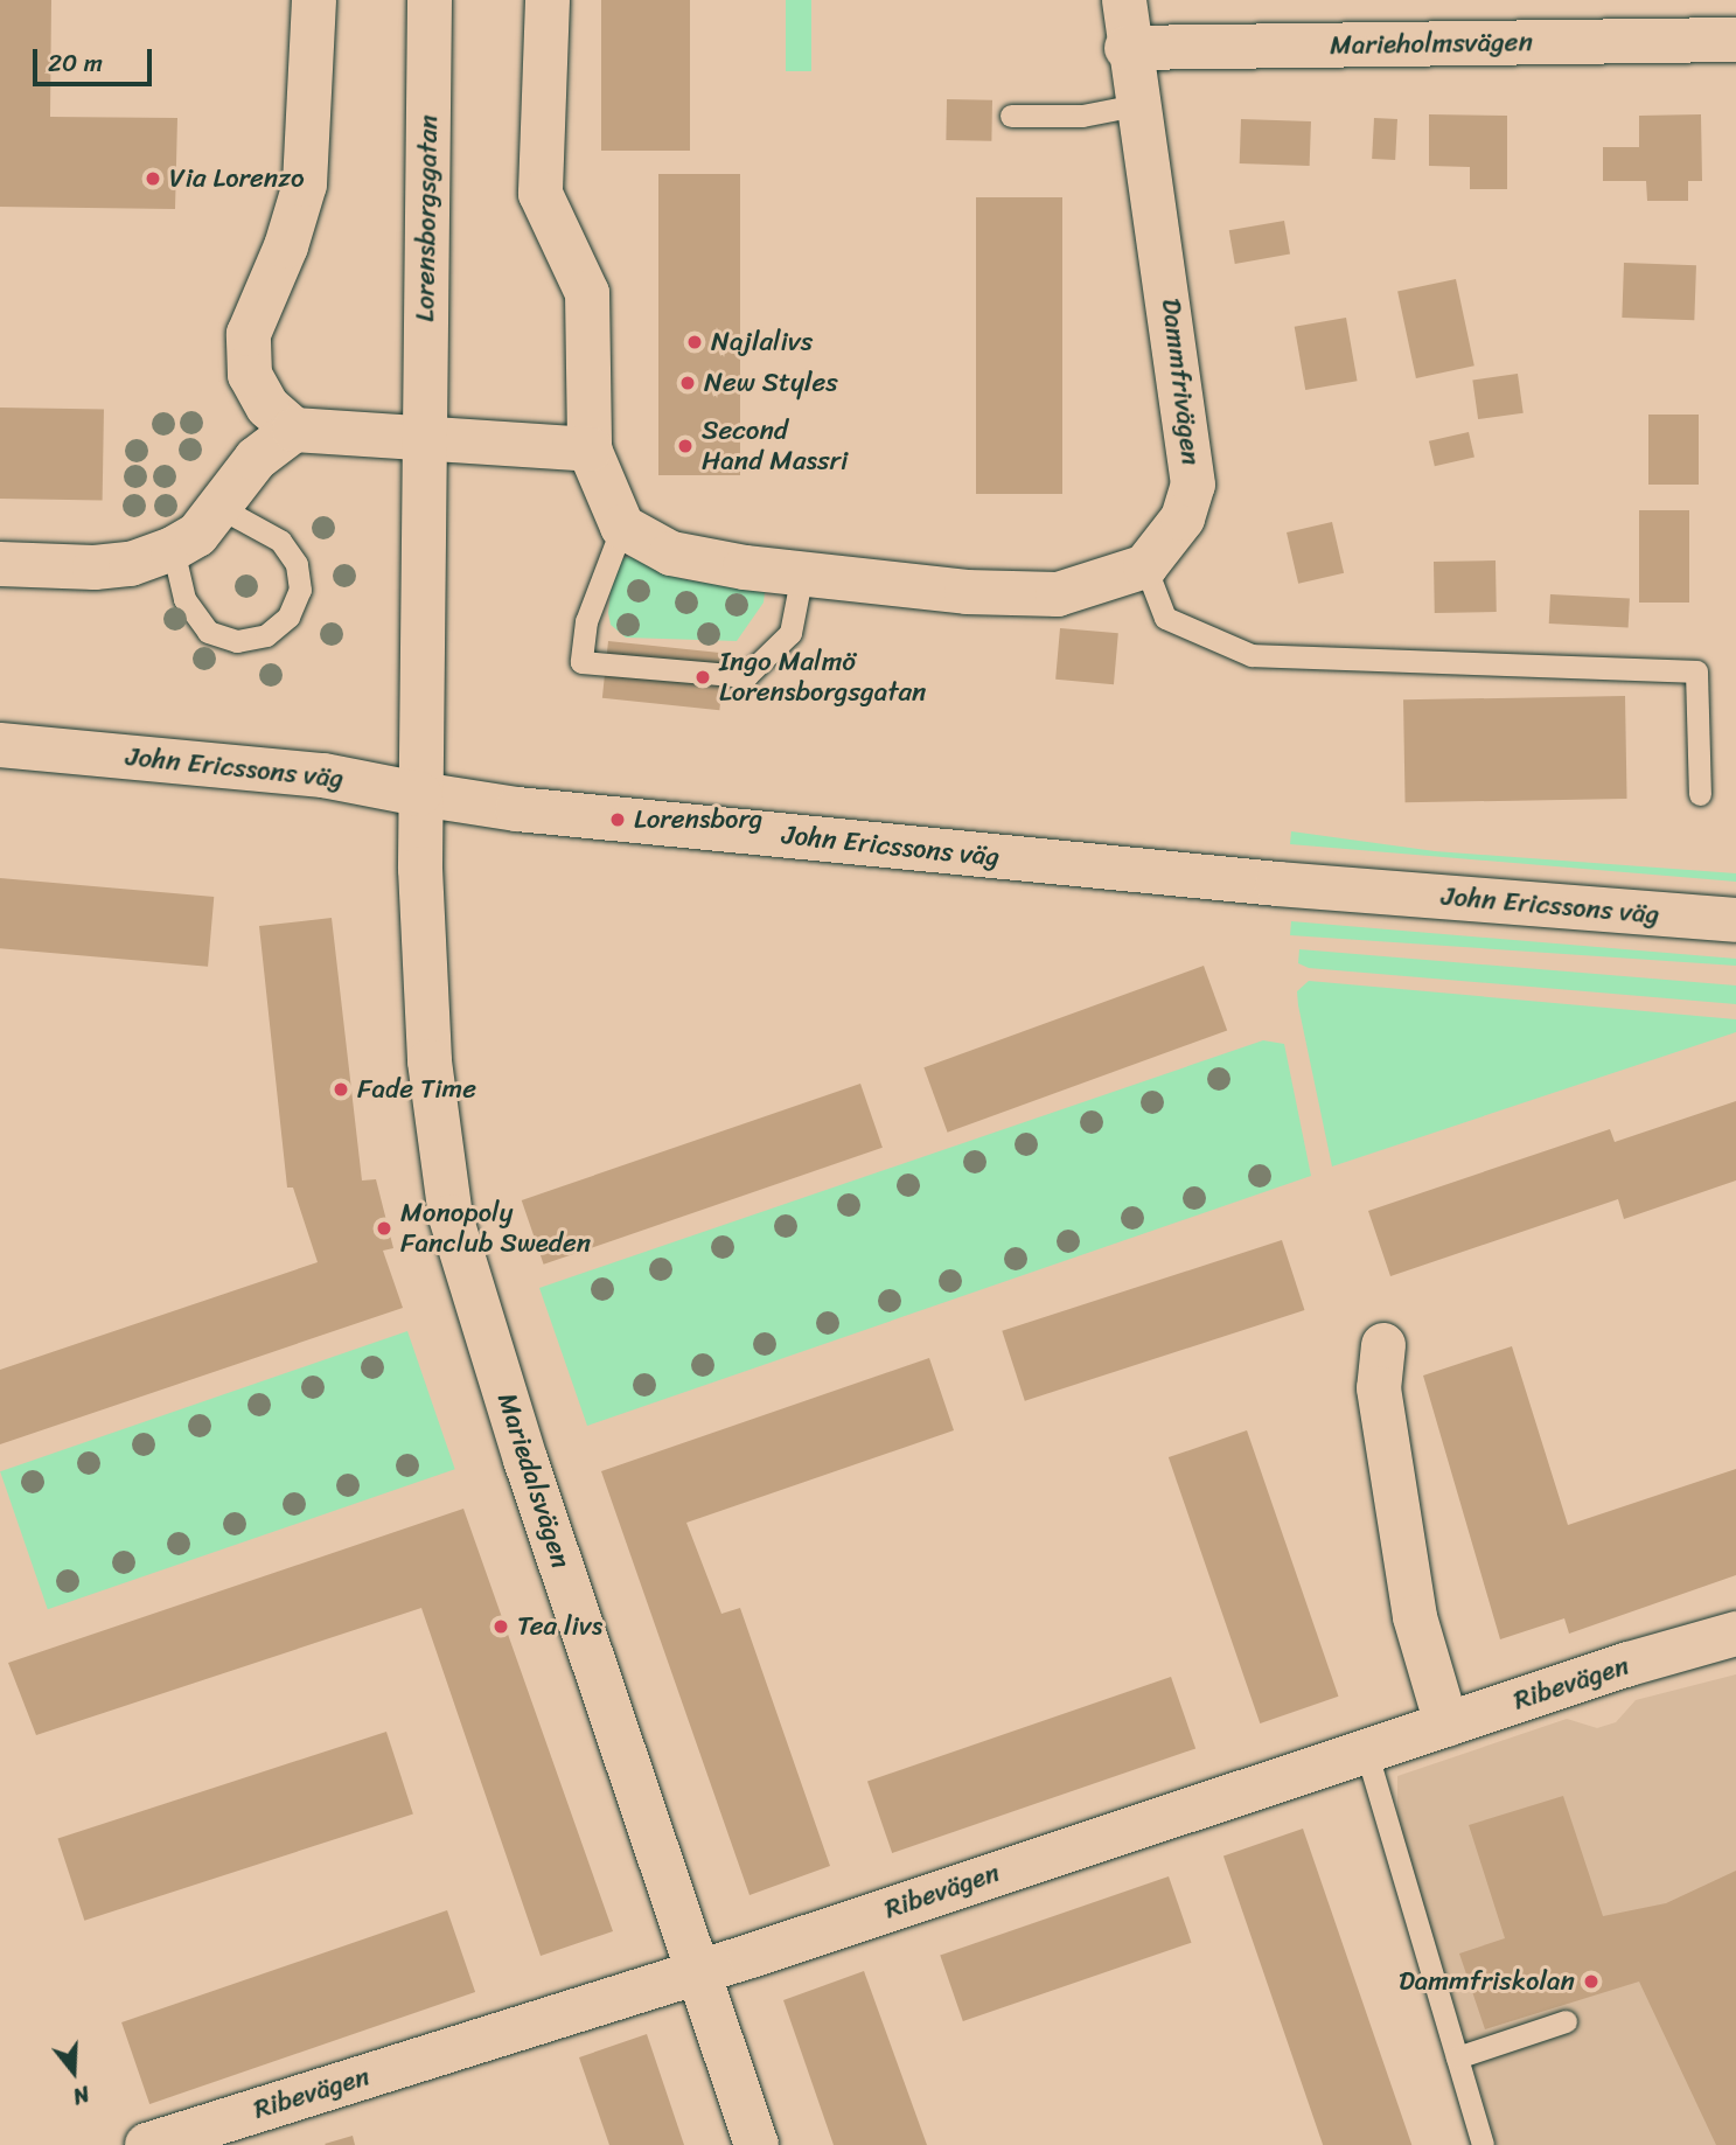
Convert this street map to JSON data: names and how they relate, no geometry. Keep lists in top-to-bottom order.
{
  "streets": {
    "street": [
      "Marieholmsvägen",
      "Lorensborgsgatan",
      "Dammfrivägen",
      "John Ericssons väg",
      "Mariedalsvägen",
      "Ribevägen"
    ]
  },
  "crossings": [
    ["Marieholmsvägen", "Dammfrivägen"],
    ["Lorensborgsgatan", "John Ericssons väg"],
    ["Lorensborgsgatan", "Mariedalsvägen"],
    ["John Ericssons väg", "Mariedalsvägen"],
    ["Mariedalsvägen", "Ribevägen"]
  ],
  "places": [
    "Via Lorenzo",
    "Najlalivs",
    "New Styles",
    "Second Hand Massri",
    "Ingo Malmö Lorensborgsgatan",
    "Lorensborg",
    "Fade Time",
    "Monopoly Fanclub Sweden",
    "Tea livs",
    "Dammfriskolan"
  ],
  "scale_bar": "20 m",
  "north": "bottom"
}
